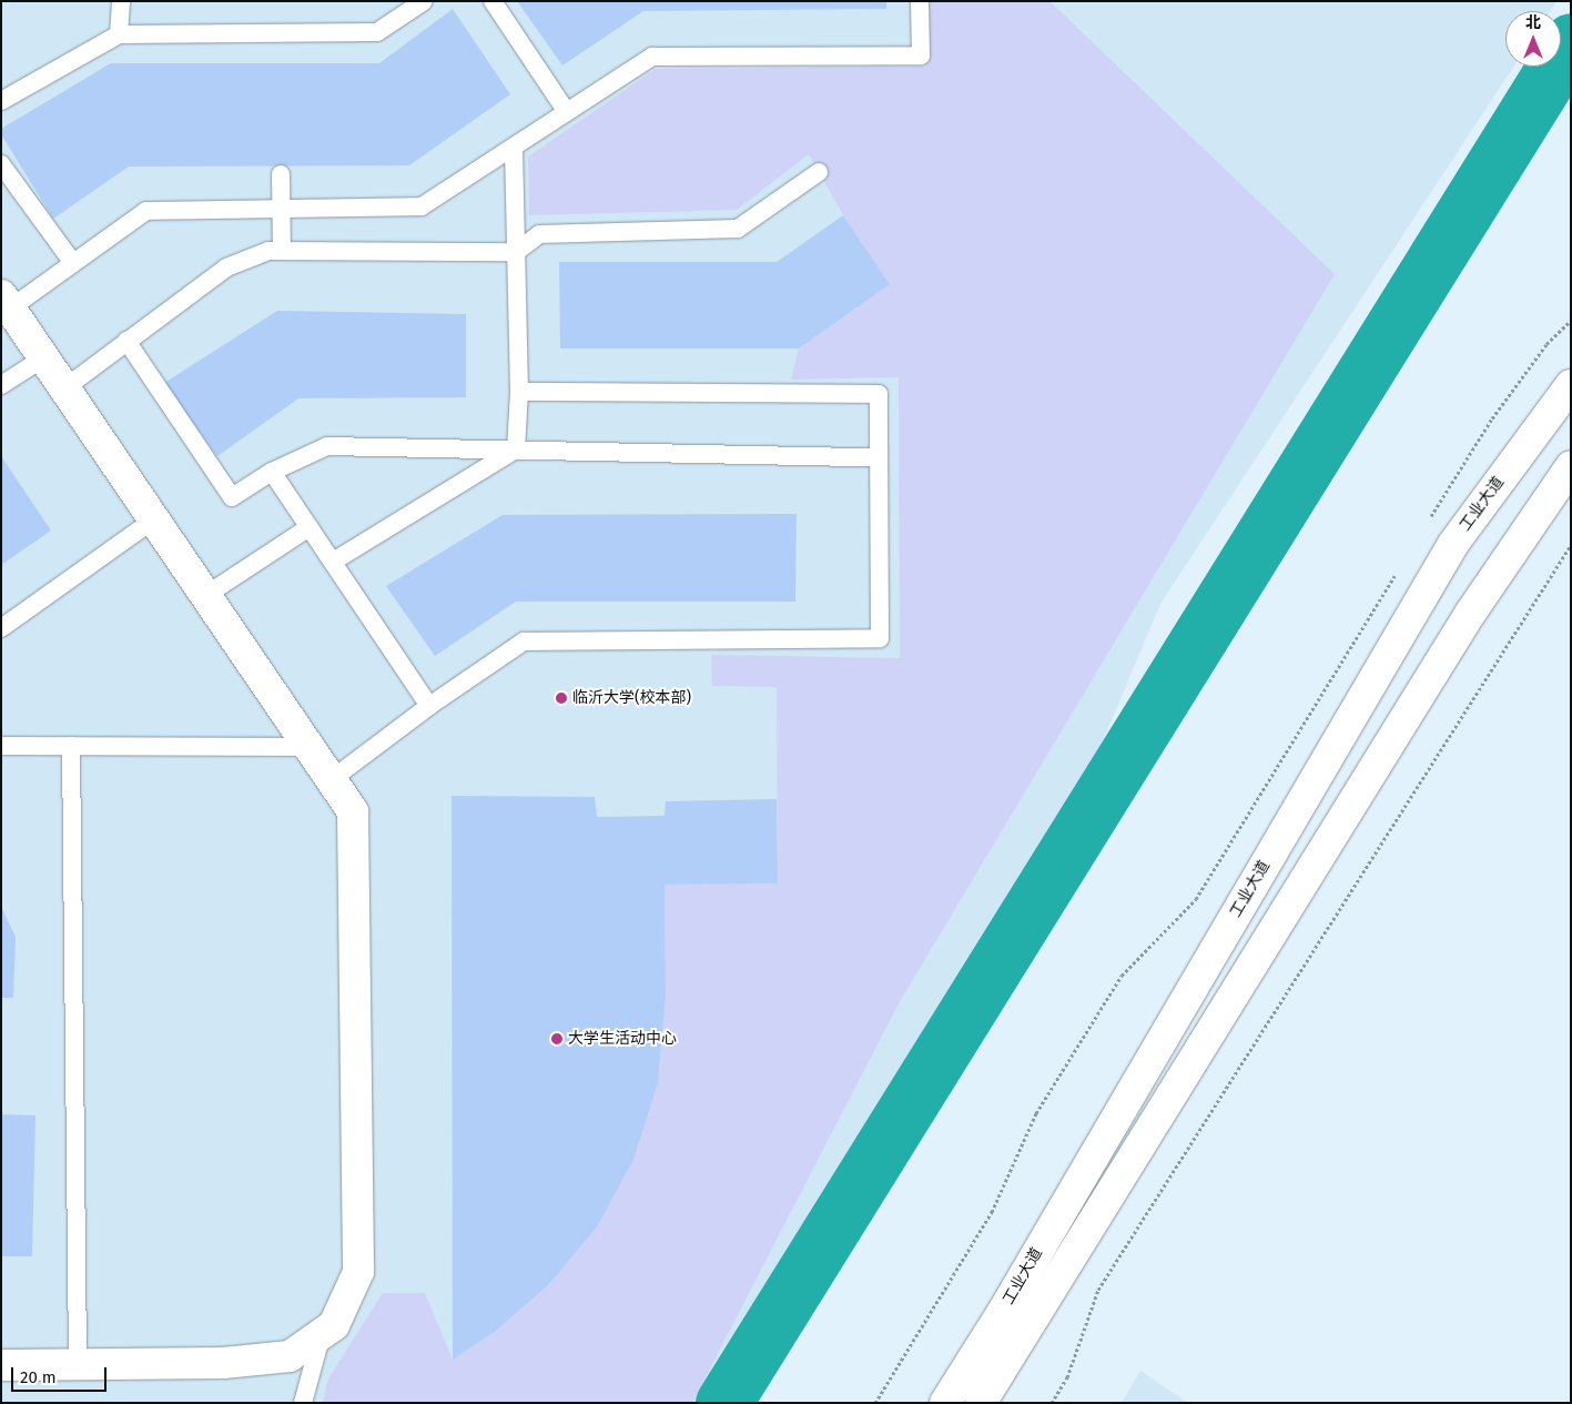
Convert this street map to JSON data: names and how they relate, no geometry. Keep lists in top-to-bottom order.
{
  "streets": {
    "main road": ["工业大道"]
  },
  "places": ["临沂大学(校本部)", "大学生活动中心"],
  "scale_bar": "20 m",
  "north": "top"
}
